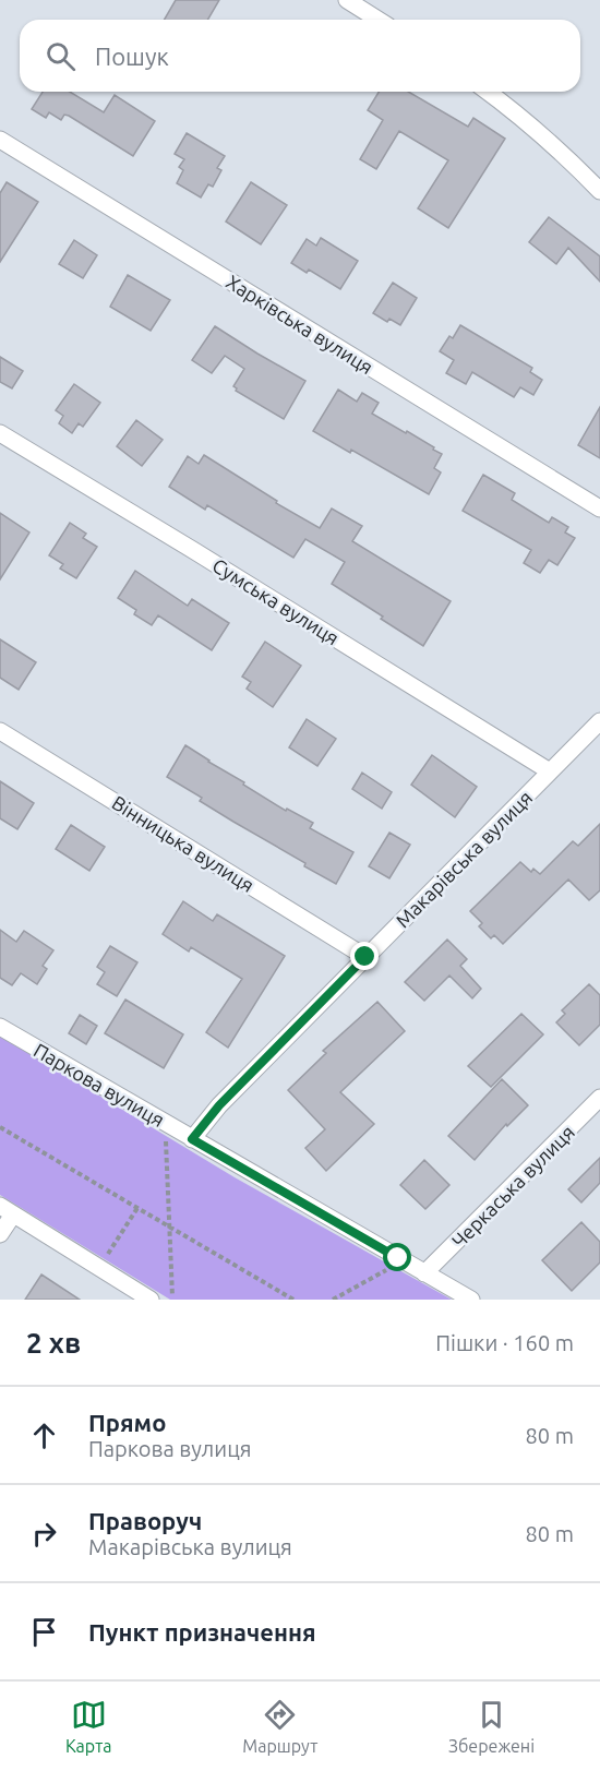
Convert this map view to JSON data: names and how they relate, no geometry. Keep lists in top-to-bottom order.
{
  "streets": {
    "street": [
      "Харківська вулиця",
      "Сумська вулиця",
      "Вінницька вулиця",
      "Макарівська вулиця",
      "Паркова вулиця",
      "Черкаська вулиця"
    ]
  },
  "crossings": [
    ["Сумська вулиця", "Макарівська вулиця"],
    ["Вінницька вулиця", "Макарівська вулиця"],
    ["Макарівська вулиця", "Паркова вулиця"],
    ["Паркова вулиця", "Черкаська вулиця"]
  ],
  "page": {
    "search": "Пошук",
    "heading": ["2 хв", "Пішки · 160 m"],
    "list": [
      ["Прямо", "Паркова вулиця", "80 m"],
      ["Праворуч", "Макарівська вулиця", "80 m"],
      "Пункт призначення"
    ],
    "nav": ["Карта", "Маршрут", "Збережені"]
  }
}
